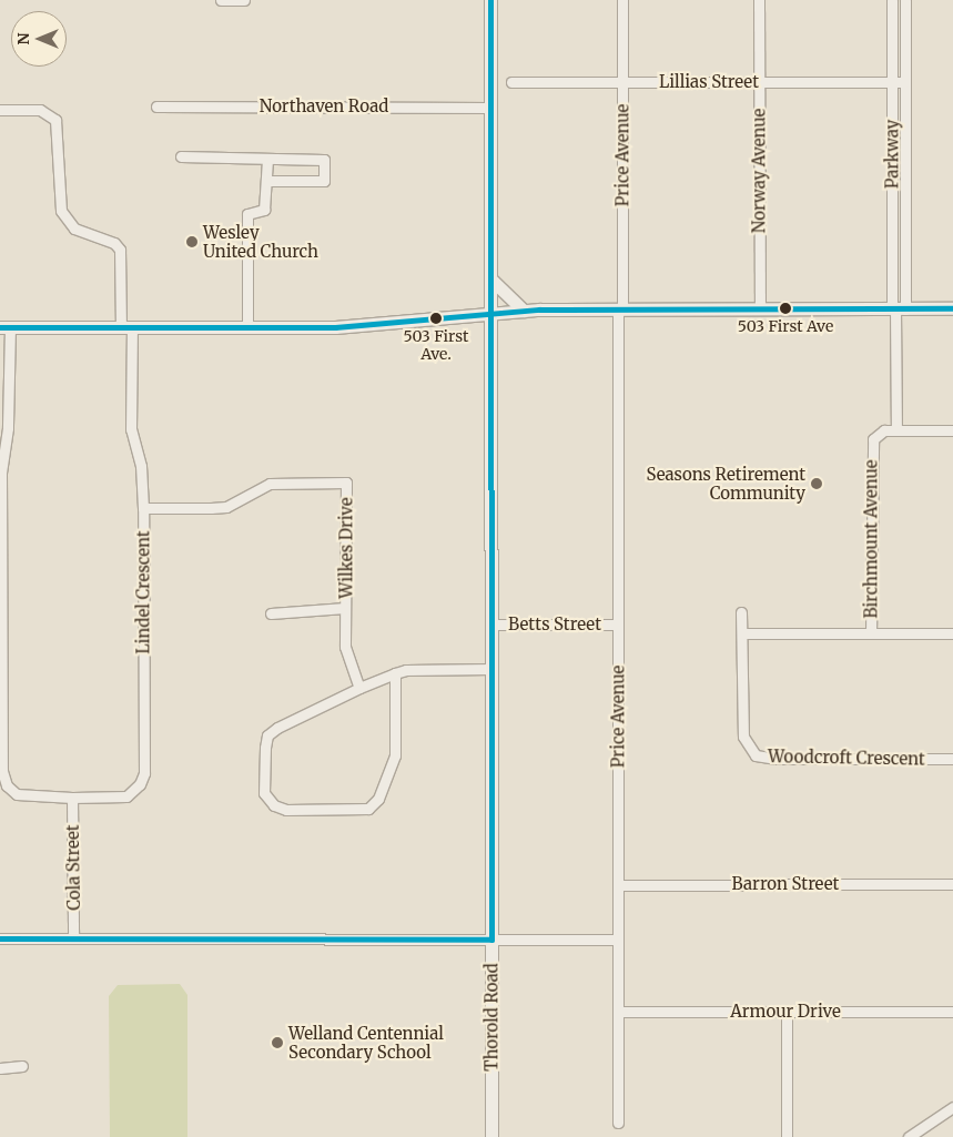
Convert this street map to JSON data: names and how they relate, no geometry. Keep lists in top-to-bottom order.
{
  "streets": {
    "street": [
      "Lillias Street",
      "Northaven Road",
      "Parkway",
      "Price Avenue",
      "Norway Avenue",
      "Birchmount Avenue",
      "Wilkes Drive",
      "Lindel Crescent",
      "Betts Street",
      "Woodcroft Crescent",
      "Cola Street",
      "Barron Street",
      "Armour Drive",
      "Thorold Road"
    ]
  },
  "crossings": [
    ["Lillias Street", "Parkway"],
    ["Lillias Street", "Price Avenue"],
    ["Lillias Street", "Norway Avenue"],
    ["Northaven Road", "Thorold Road"],
    ["Parkway", "Birchmount Avenue"],
    ["Price Avenue", "Betts Street"],
    ["Price Avenue", "Barron Street"],
    ["Price Avenue", "Armour Drive"],
    ["Wilkes Drive", "Lindel Crescent"],
    ["Lindel Crescent", "Cola Street"],
    ["Betts Street", "Thorold Road"]
  ],
  "places": [
    "Wesley United Church",
    "503 First Ave",
    "503 First Ave.",
    "Seasons Retirement Community",
    "Welland Centennial Secondary School"
  ],
  "lines": ["transit line 503"],
  "north": "left"
}
